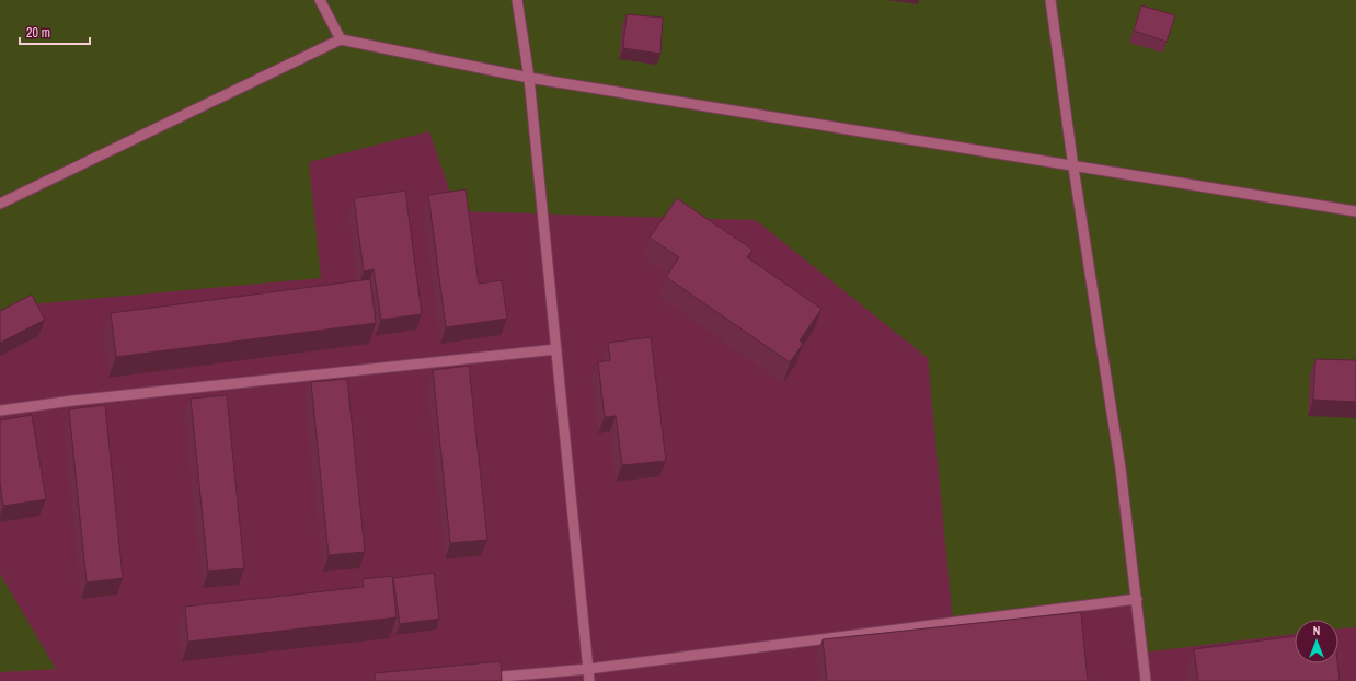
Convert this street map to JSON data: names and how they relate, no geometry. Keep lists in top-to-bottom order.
{
  "scale_bar": "20 m",
  "north": "top"
}
